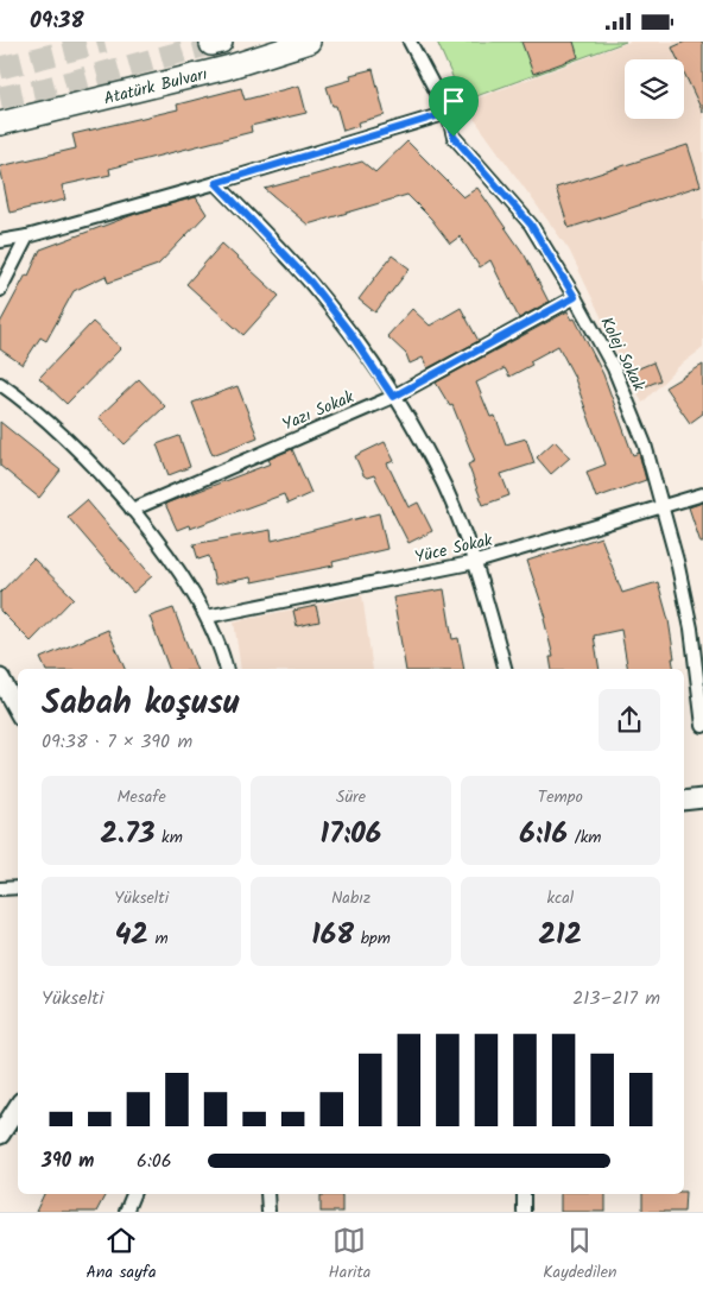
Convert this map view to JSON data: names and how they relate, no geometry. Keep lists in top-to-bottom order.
{
  "streets": {
    "highway": ["Atatürk Bulvarı"],
    "street": ["Kolej Sokak", "Yazı Sokak", "Yüce Sokak"]
  },
  "crossings": [
    ["Kolej Sokak", "Yazı Sokak"],
    ["Kolej Sokak", "Yüce Sokak"]
  ],
  "page": {
    "status": "09:38",
    "heading": ["Sabah koşusu", "09:38 · 7 × 390 m"],
    "stats": [
      ["Mesafe", "2.73 km"],
      ["Süre", "17:06"],
      ["Tempo", "6:16 /km"],
      ["Yükselti", "42 m"],
      ["Nabız", "168 bpm"],
      ["kcal", "212"]
    ],
    "chart": ["Yükselti", "213–217 m"],
    "list": [
      {
        "name": "390 m",
        "note": "6:06"
      }
    ],
    "tabs": ["Ana sayfa", "Harita", "Kaydedilen"]
  }
}
